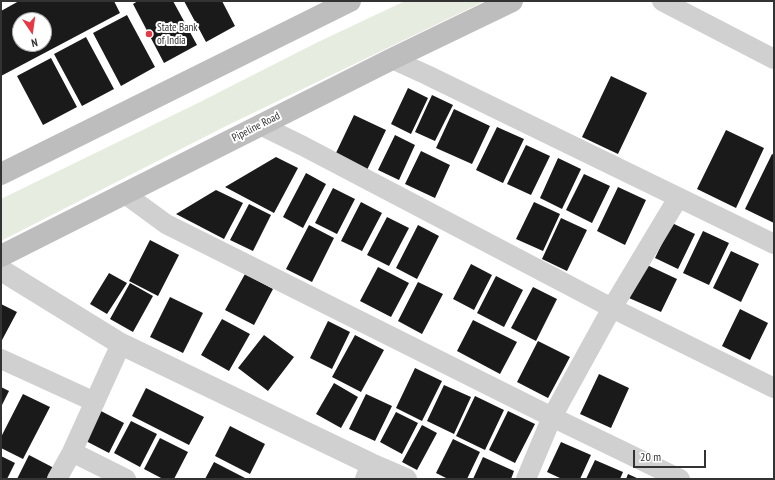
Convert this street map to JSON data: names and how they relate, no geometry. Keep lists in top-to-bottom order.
{
  "streets": {
    "main road": ["Pipeline Road"]
  },
  "places": ["State Bank of India"],
  "scale_bar": "20 m",
  "north": "bottom"
}
